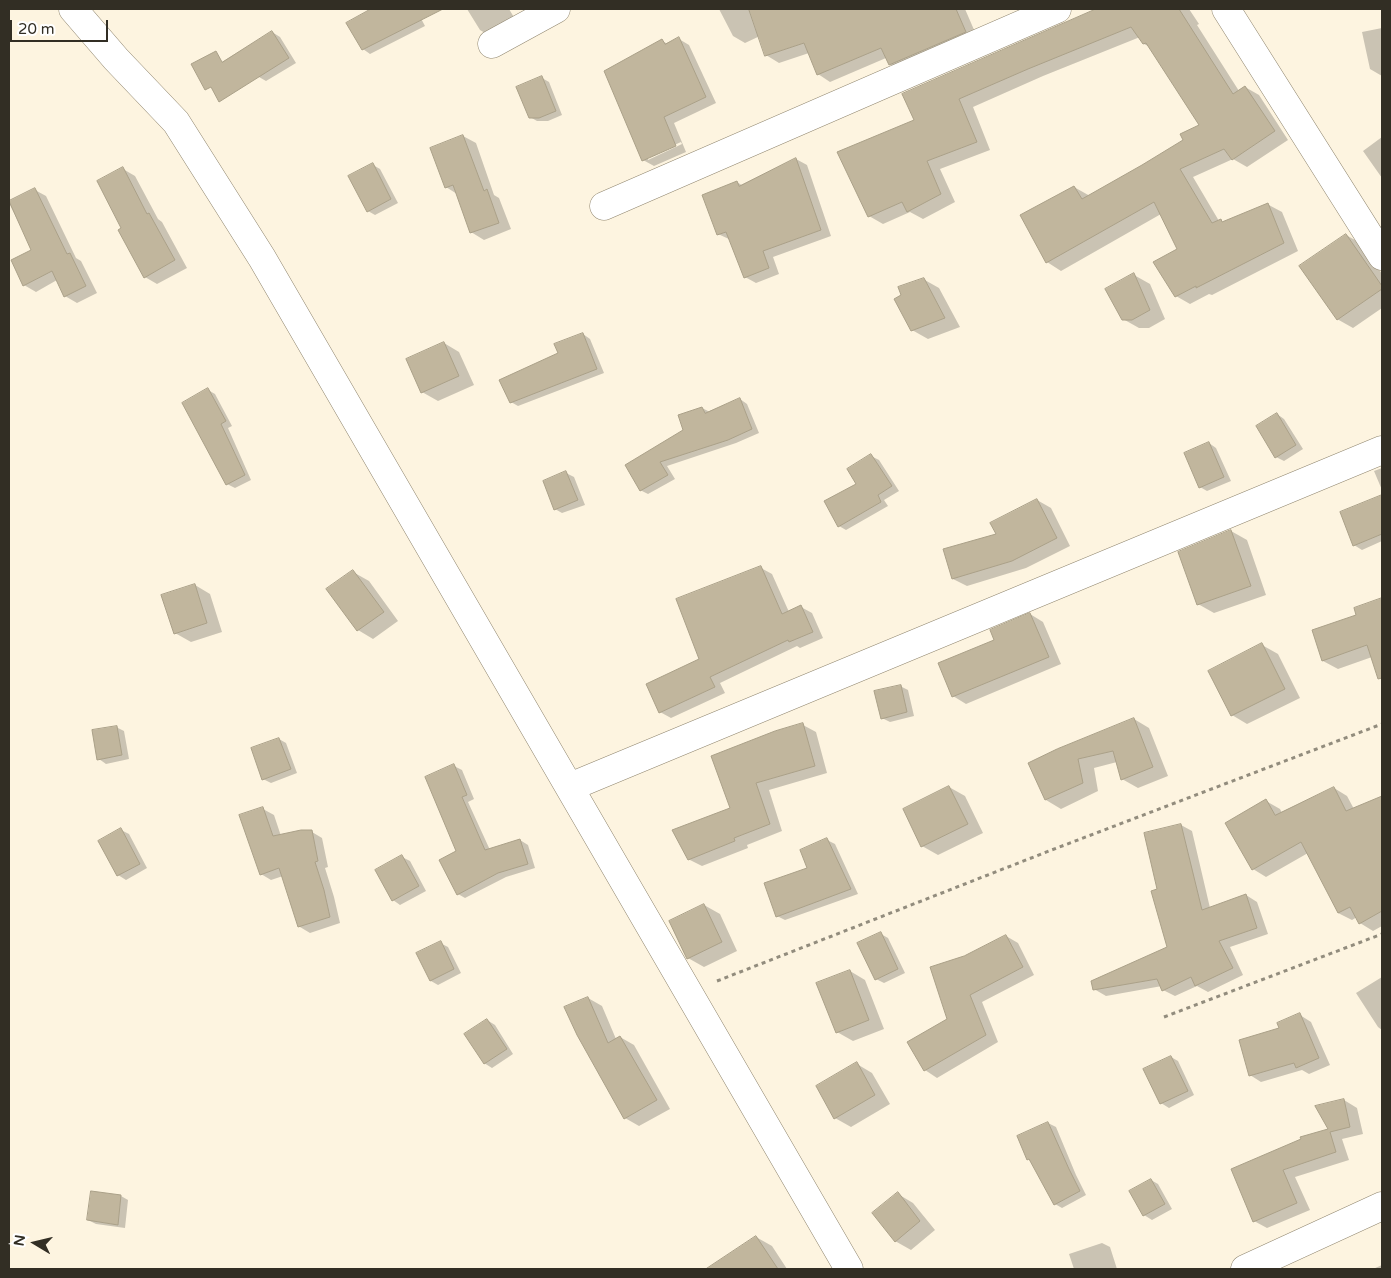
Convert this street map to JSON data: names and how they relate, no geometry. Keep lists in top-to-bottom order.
{
  "scale_bar": "20 m",
  "north": "left"
}
